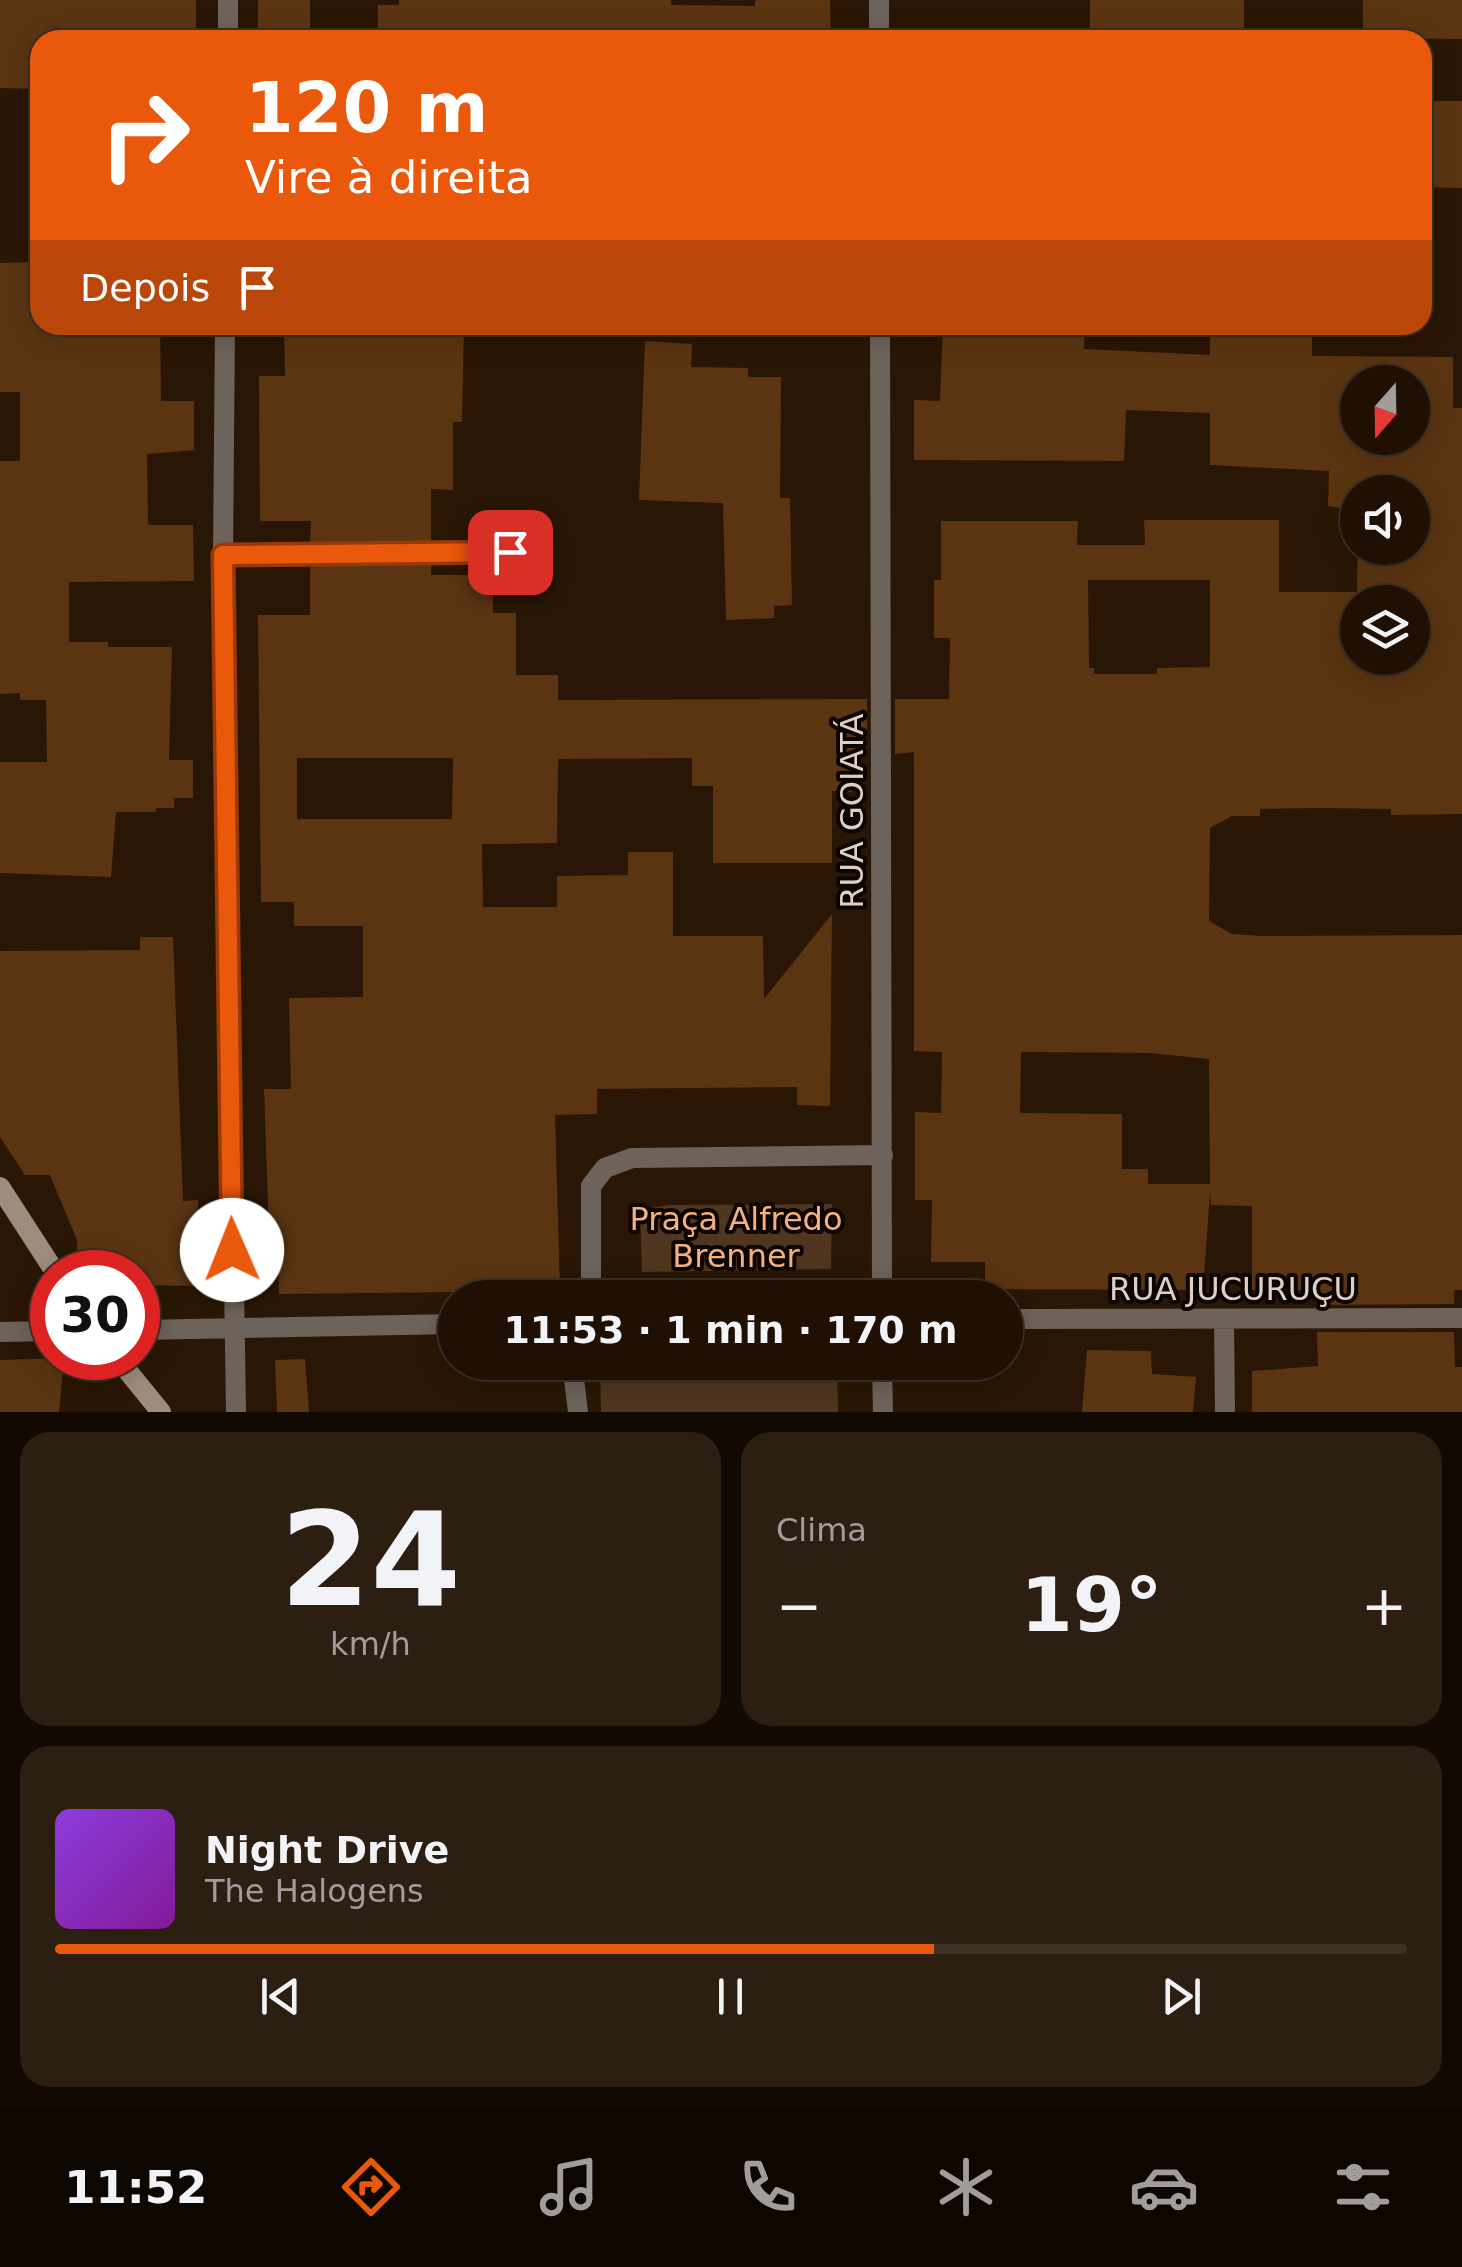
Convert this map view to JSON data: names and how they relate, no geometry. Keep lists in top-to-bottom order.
{
  "streets": {
    "street": ["RUA GOIATÁ", "RUA JUCURUÇU"]
  },
  "parks": ["Praça Alfredo Brenner"],
  "north": "bottom",
  "page": {
    "turn": ["120 m", "Vire à direita"],
    "then": "Depois",
    "limit": "30",
    "trip": "11:53 · 1 min · 170 m",
    "tile": [
      ["24", "km/h"],
      "Clima"
    ],
    "heat": ["−", "19°", "+"],
    "song": ["Night Drive", "The Halogens"],
    "tabs": "11:52"
  }
}
